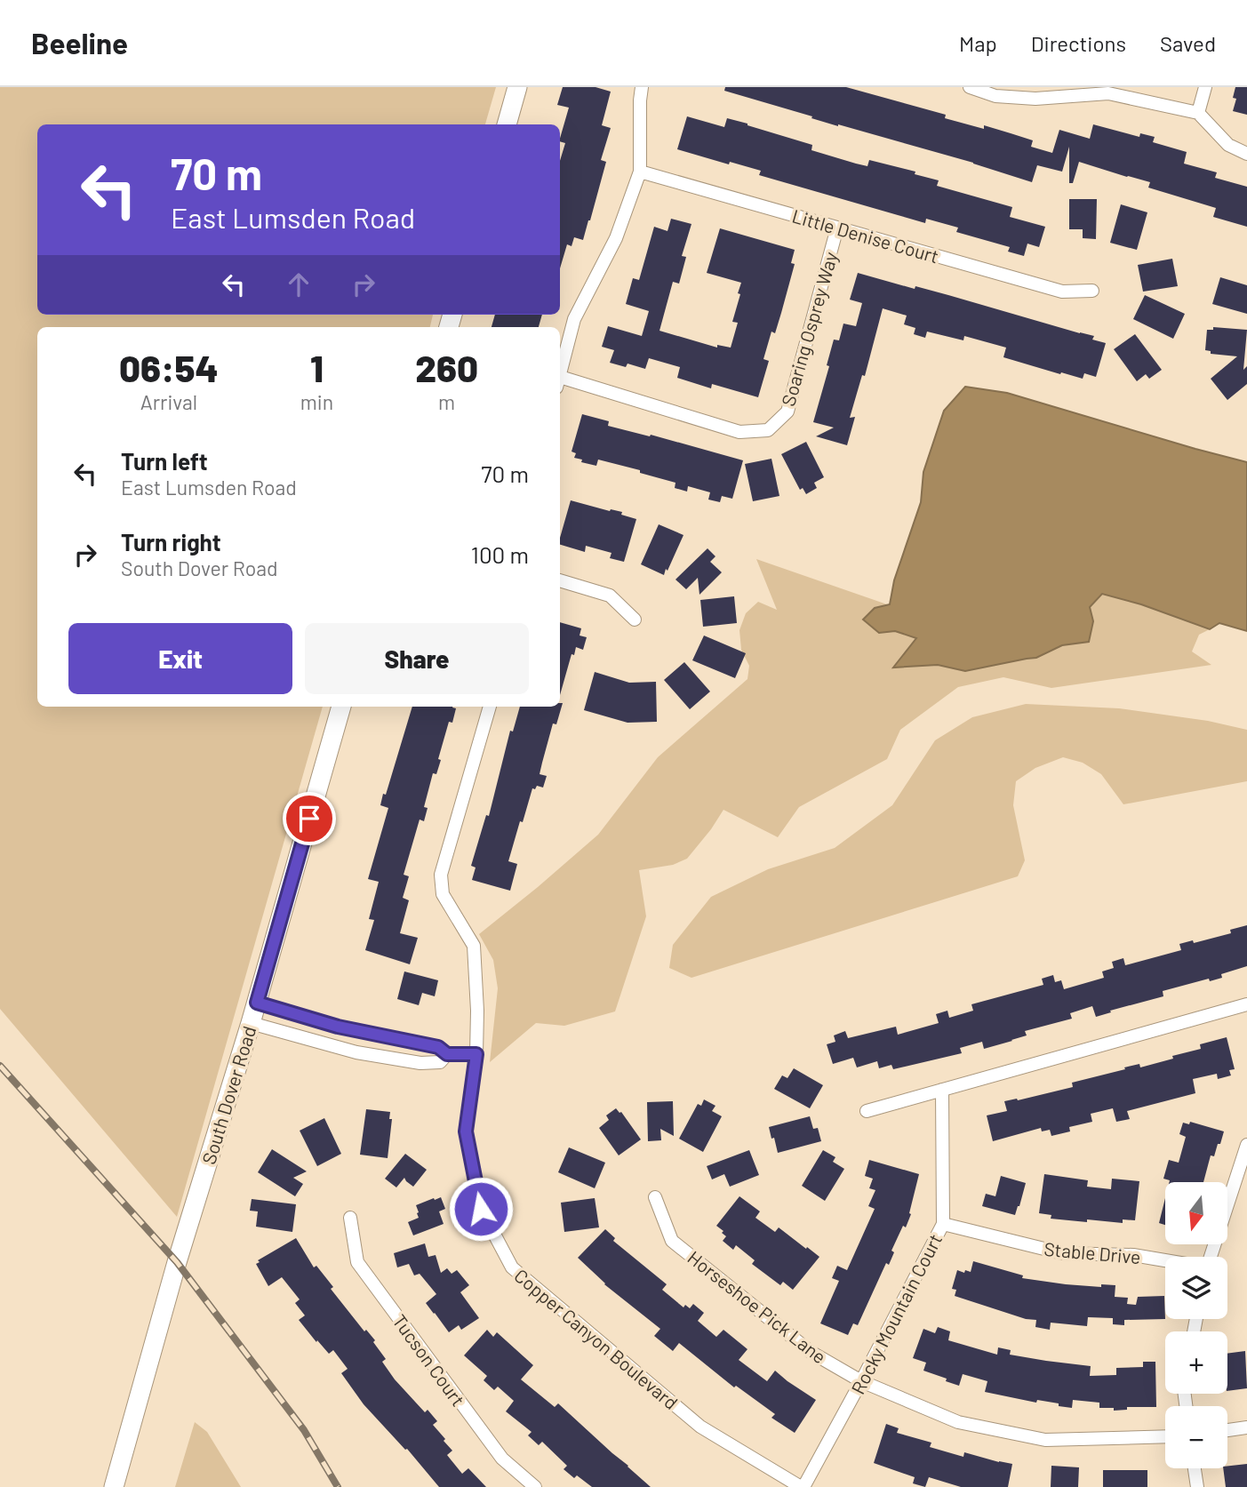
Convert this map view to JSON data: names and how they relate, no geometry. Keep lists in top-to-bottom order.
{
  "streets": {
    "street": [
      "Little Denise Court",
      "Soaring Osprey Way",
      "South Dover Road",
      "Stable Drive",
      "Horseshoe Pick Lane",
      "Rocky Mountain Court",
      "Copper Canyon Boulevard",
      "Tucson Court"
    ]
  },
  "crossings": [
    ["Little Denise Court", "Soaring Osprey Way"],
    ["Stable Drive", "Rocky Mountain Court"],
    ["Horseshoe Pick Lane", "Rocky Mountain Court"],
    ["Rocky Mountain Court", "Copper Canyon Boulevard"]
  ],
  "north": "bottom",
  "page": {
    "header": "Beeline",
    "nav": ["Map", "Directions", "Saved"],
    "turn": ["70 m", "East Lumsden Road"],
    "eta": [
      "06:54",
      "Arrival",
      "1",
      "min",
      "260",
      "m"
    ],
    "list": [
      {
        "name": "Turn left",
        "note": "East Lumsden Road",
        "value": "70 m"
      },
      {
        "name": "Turn right",
        "note": "South Dover Road",
        "value": "100 m"
      }
    ],
    "buttons": ["Exit", "Share"],
    "map_buttons": ["+", "−"]
  }
}
